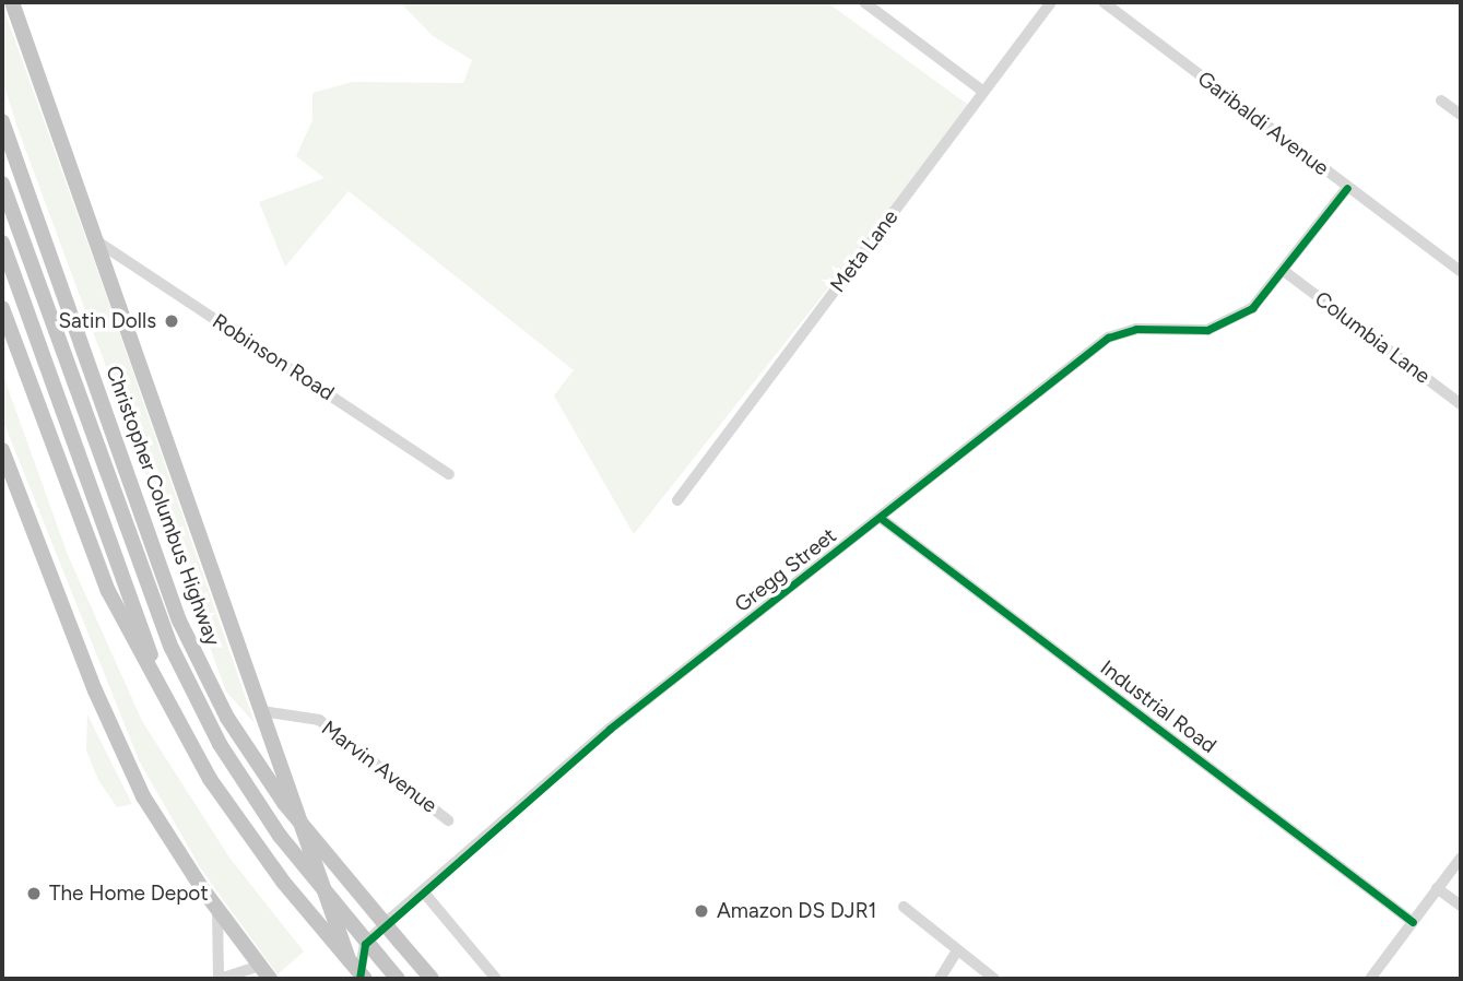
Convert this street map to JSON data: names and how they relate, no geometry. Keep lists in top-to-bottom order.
{
  "streets": {
    "highway": ["Christopher Columbus Highway"],
    "street": [
      "Garibaldi Avenue",
      "Meta Lane",
      "Columbia Lane",
      "Robinson Road",
      "Gregg Street",
      "Industrial Road",
      "Marvin Avenue"
    ]
  },
  "crossings": [
    ["Garibaldi Avenue", "Gregg Street"],
    ["Columbia Lane", "Gregg Street"],
    ["Gregg Street", "Industrial Road"]
  ],
  "places": ["Satin Dolls", "The Home Depot", "Amazon DS DJR1"]
}
